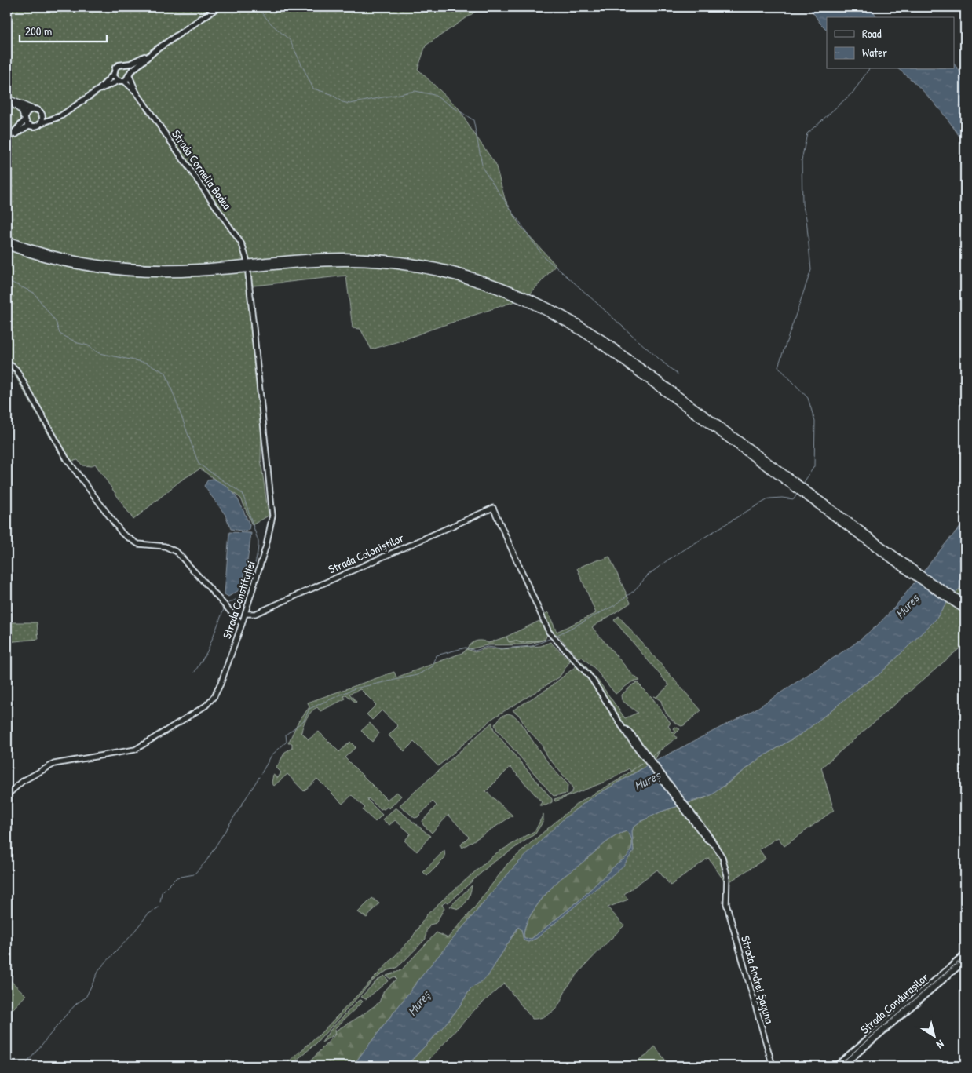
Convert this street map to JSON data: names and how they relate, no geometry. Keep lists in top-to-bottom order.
{
  "streets": {
    "main road": ["Strada Condurașilor"],
    "street": [
      "Strada Cornelia Bodea",
      "Strada Coloniștilor",
      "Strada Constituției",
      "Strada Andrei Șaguna"
    ]
  },
  "crossings": [
    ["Strada Coloniștilor", "Strada Constituției"],
    ["Strada Coloniștilor", "Strada Andrei Șaguna"]
  ],
  "water": ["Mureș"],
  "legend": ["Road", "Water"],
  "scale_bar": "200 m",
  "north": "bottom right"
}
